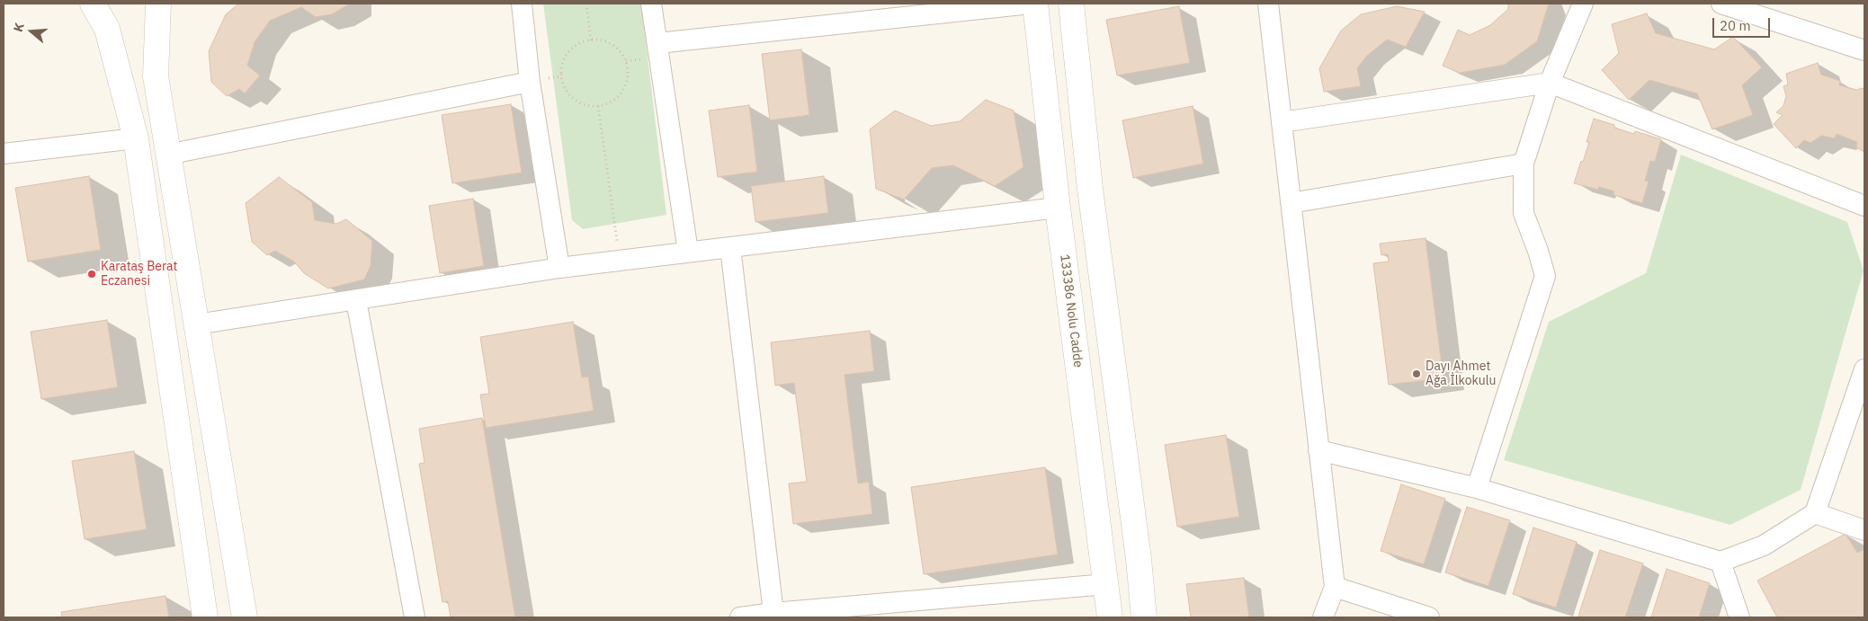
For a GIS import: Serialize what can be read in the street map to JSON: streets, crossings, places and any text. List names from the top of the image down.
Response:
{
  "streets": {
    "street": ["133386 Nolu Cadde"]
  },
  "places": ["Karataş Berat Eczanesi", "Dayı Ahmet Ağa İlkokulu"],
  "scale_bar": "20 m",
  "north": "left"
}
